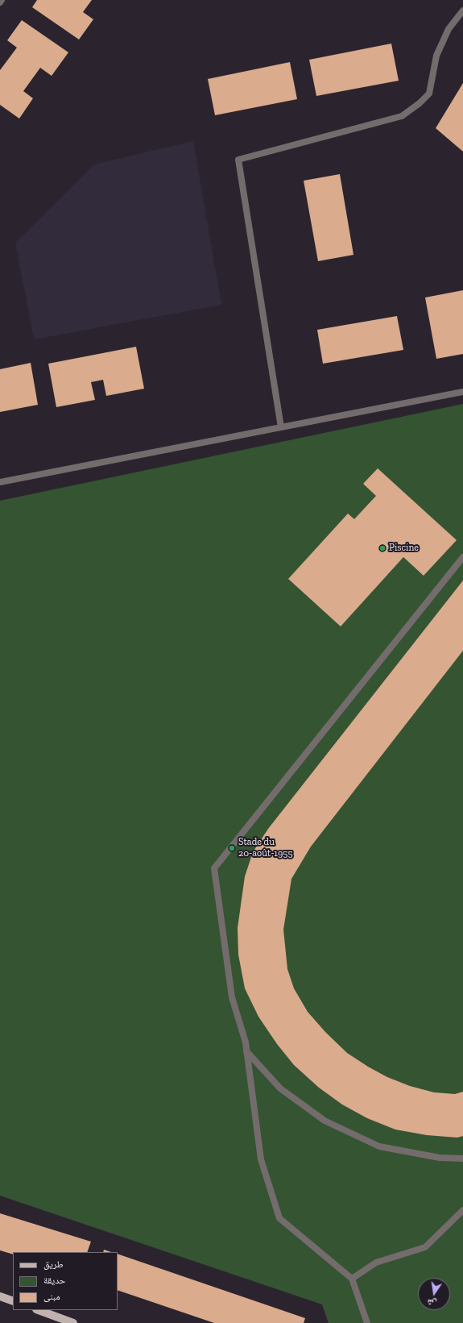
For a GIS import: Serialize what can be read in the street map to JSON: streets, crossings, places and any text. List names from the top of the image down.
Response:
{
  "places": ["Piscine", "Stade du 20-août-1955"],
  "legend": ["طريق", "حديقة", "مبنى"],
  "north": "bottom"
}
